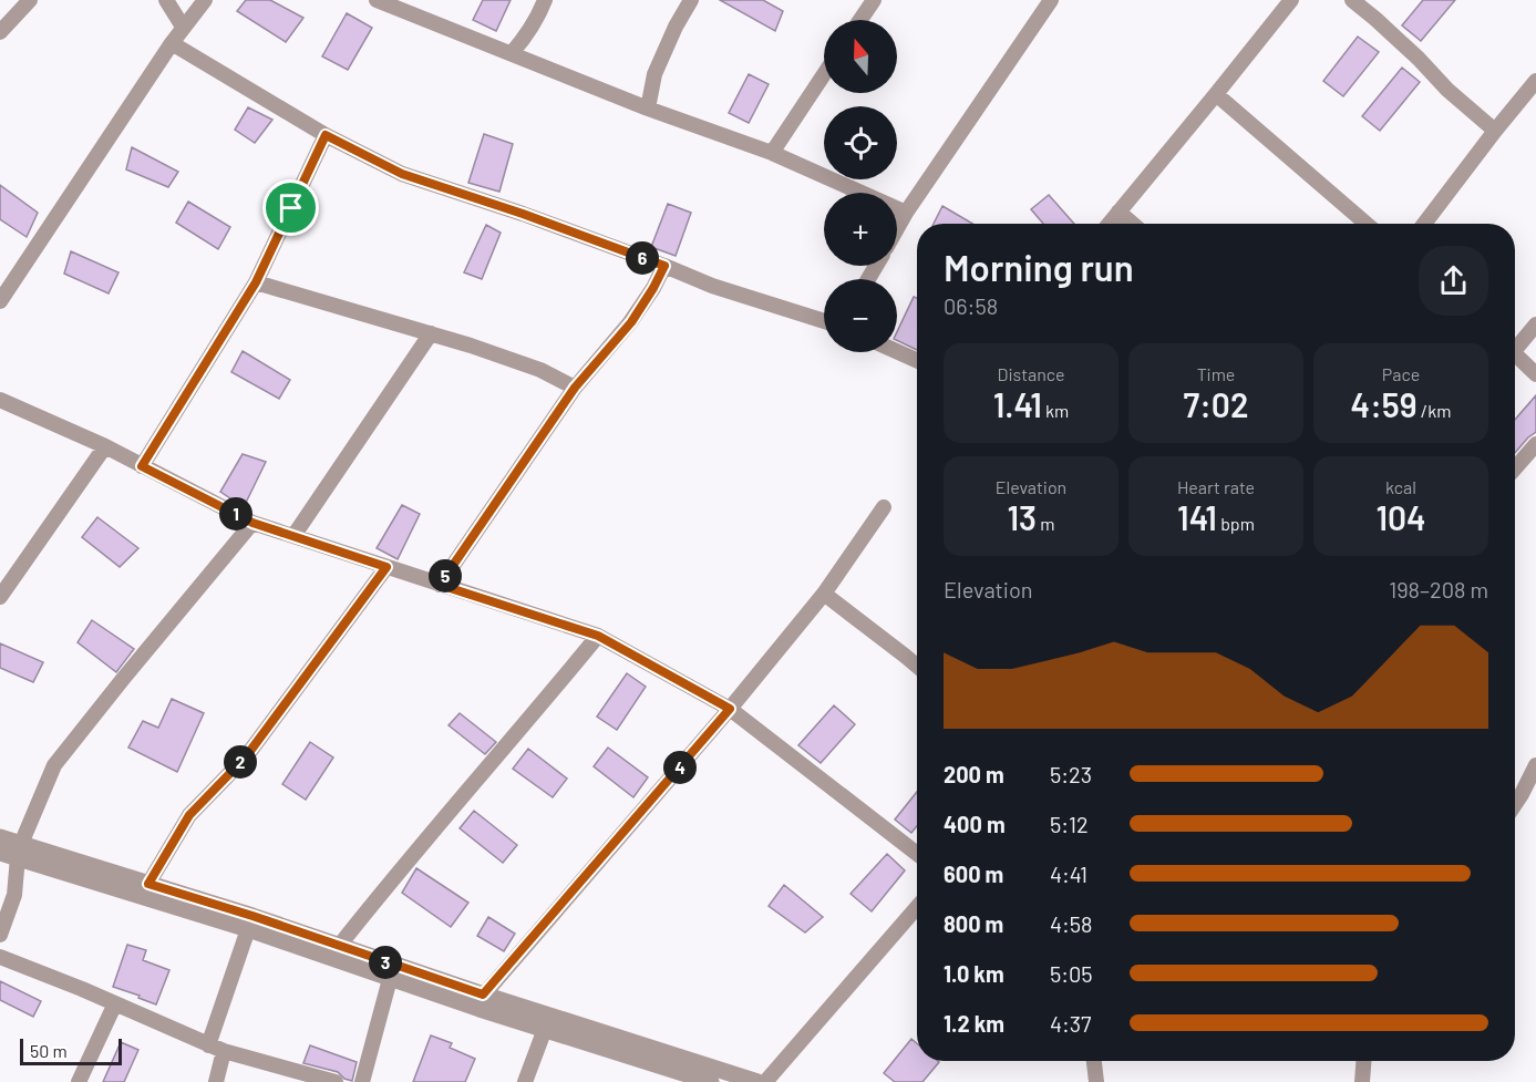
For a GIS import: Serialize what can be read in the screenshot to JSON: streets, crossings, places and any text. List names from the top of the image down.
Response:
{
  "scale_bar": "50 m",
  "north": "top",
  "page": {
    "map_buttons": ["+", "−"],
    "heading": ["Morning run", "06:58"],
    "pins": [
      "6",
      "1",
      "5",
      "2",
      "4",
      "3"
    ],
    "stats": [
      ["Distance", "1.41 km"],
      ["Time", "7:02"],
      ["Pace", "4:59 /km"],
      ["Elevation", "13 m"],
      ["Heart rate", "141 bpm"],
      ["kcal", "104"]
    ],
    "chart": ["Elevation", "198–208 m"],
    "list": [
      {
        "name": "200 m",
        "note": "5:23"
      },
      {
        "name": "400 m",
        "note": "5:12"
      },
      {
        "name": "600 m",
        "note": "4:41"
      },
      {
        "name": "800 m",
        "note": "4:58"
      },
      {
        "name": "1.0 km",
        "note": "5:05"
      },
      {
        "name": "1.2 km",
        "note": "4:37"
      }
    ],
    "scale": "50 m"
  }
}
